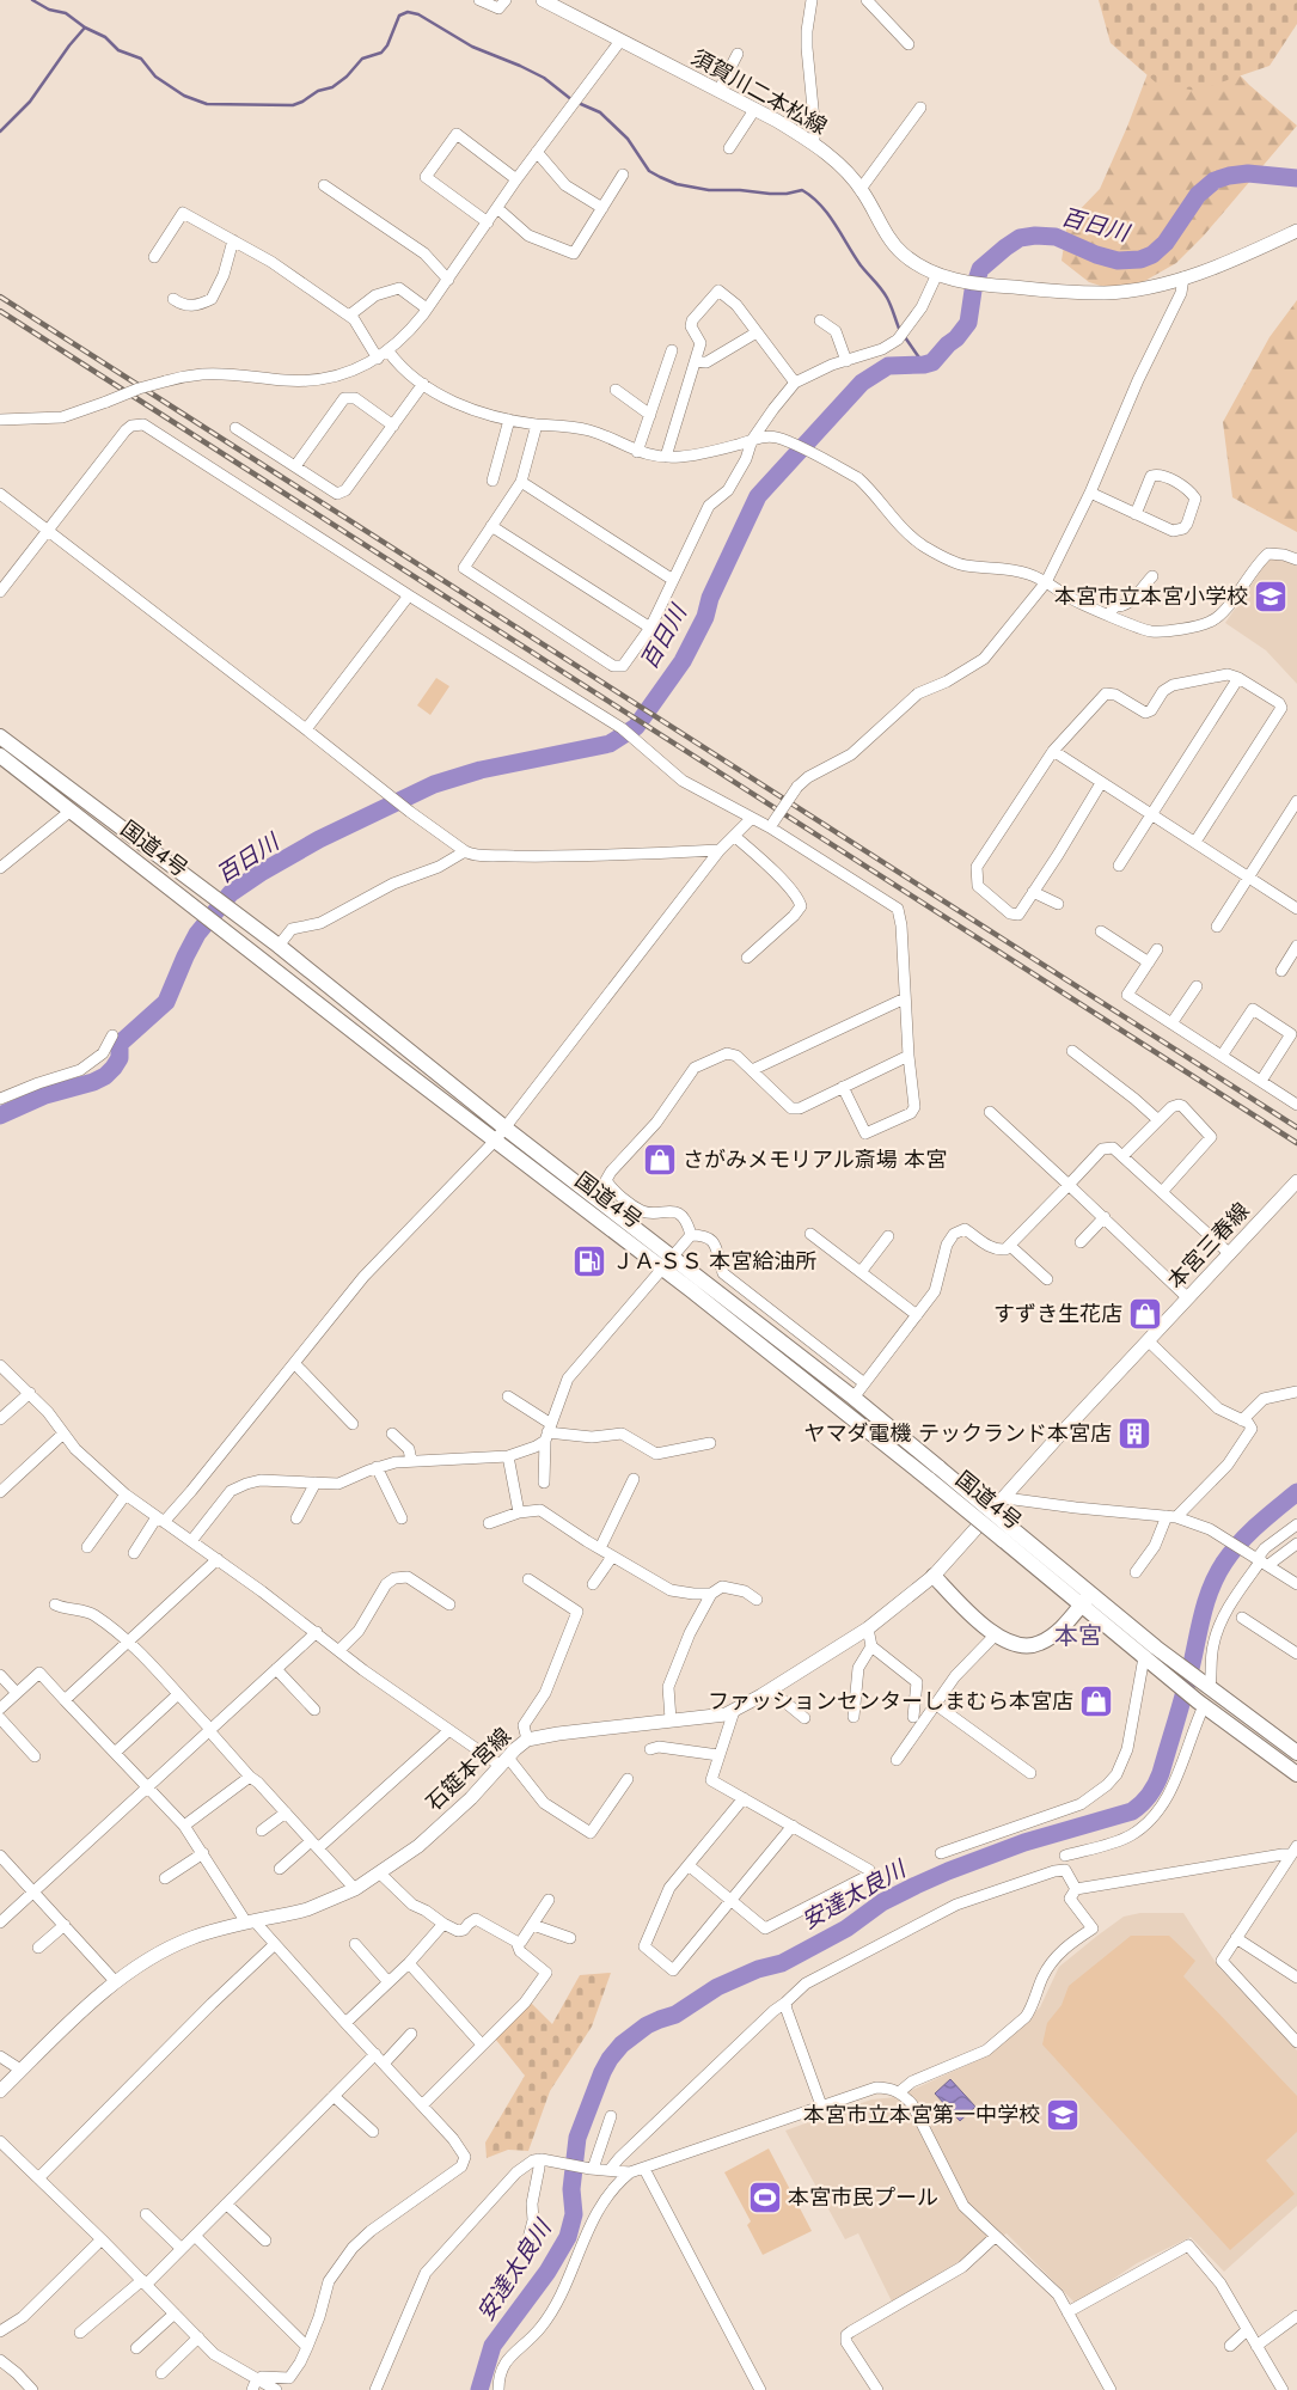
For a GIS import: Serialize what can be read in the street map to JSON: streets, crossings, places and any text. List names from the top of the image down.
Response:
{
  "streets": {
    "highway": ["国道4号"],
    "main road": ["須賀川二本松線", "本宮三春線", "石筵本宮線"]
  },
  "crossings": [
    ["本宮三春線", "石筵本宮線"]
  ],
  "districts": ["本宮"],
  "water": ["百日川", "安達太良川"],
  "places": {
    "school or university": ["本宮市立本宮小学校", "本宮市立本宮第一中学校"],
    "shop": ["さがみメモリアル斎場 本宮", "すずき生花店", "ファッションセンターしまむら本宮店"],
    "fuel station": ["ＪＡ-ＳＳ 本宮給油所"],
    "building": ["ヤマダ電機 テックランド本宮店"],
    "sports": ["本宮市民プール"]
  }
}
